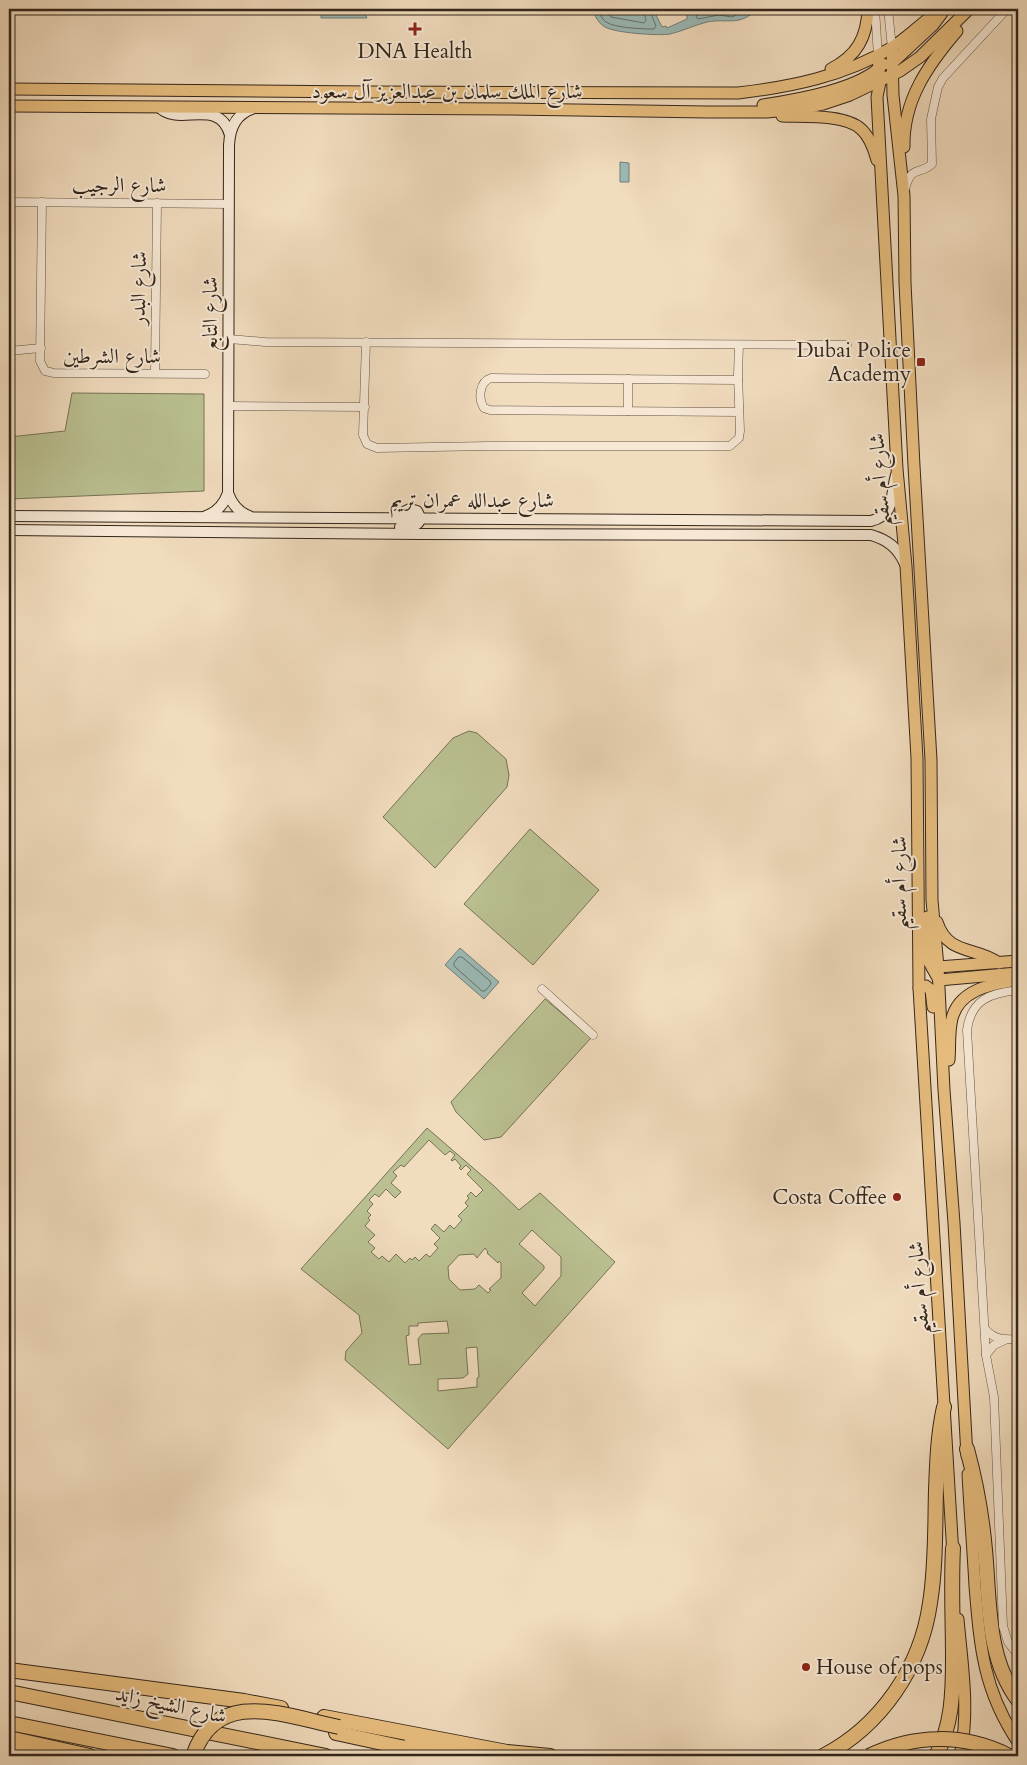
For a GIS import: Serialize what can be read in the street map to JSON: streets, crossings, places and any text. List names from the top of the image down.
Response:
{
  "streets": {
    "highway": ["شارع الشيخ زايد"],
    "main road": ["شارع الملك سلمان بن عبدالعزيز آل سعود", "شارع أم سقيم"],
    "street": [
      "شارع الرجيب",
      "شارع البدر",
      "شارع التابع",
      "شارع الشرطين",
      "شارع عبدالله عمران تريم"
    ]
  },
  "crossings": [
    ["شارع الملك سلمان بن عبدالعزيز آل سعود", "شارع أم سقيم"],
    ["شارع الرجيب", "شارع البدر"],
    ["شارع الرجيب", "شارع التابع"],
    ["شارع البدر", "شارع الشرطين"],
    ["شارع أم سقيم", "شارع عبدالله عمران تريم"]
  ],
  "places": {
    "health": ["DNA Health"],
    "transit": ["Dubai Police Academy"],
    "other": ["Costa Coffee", "House of pops"]
  }
}
